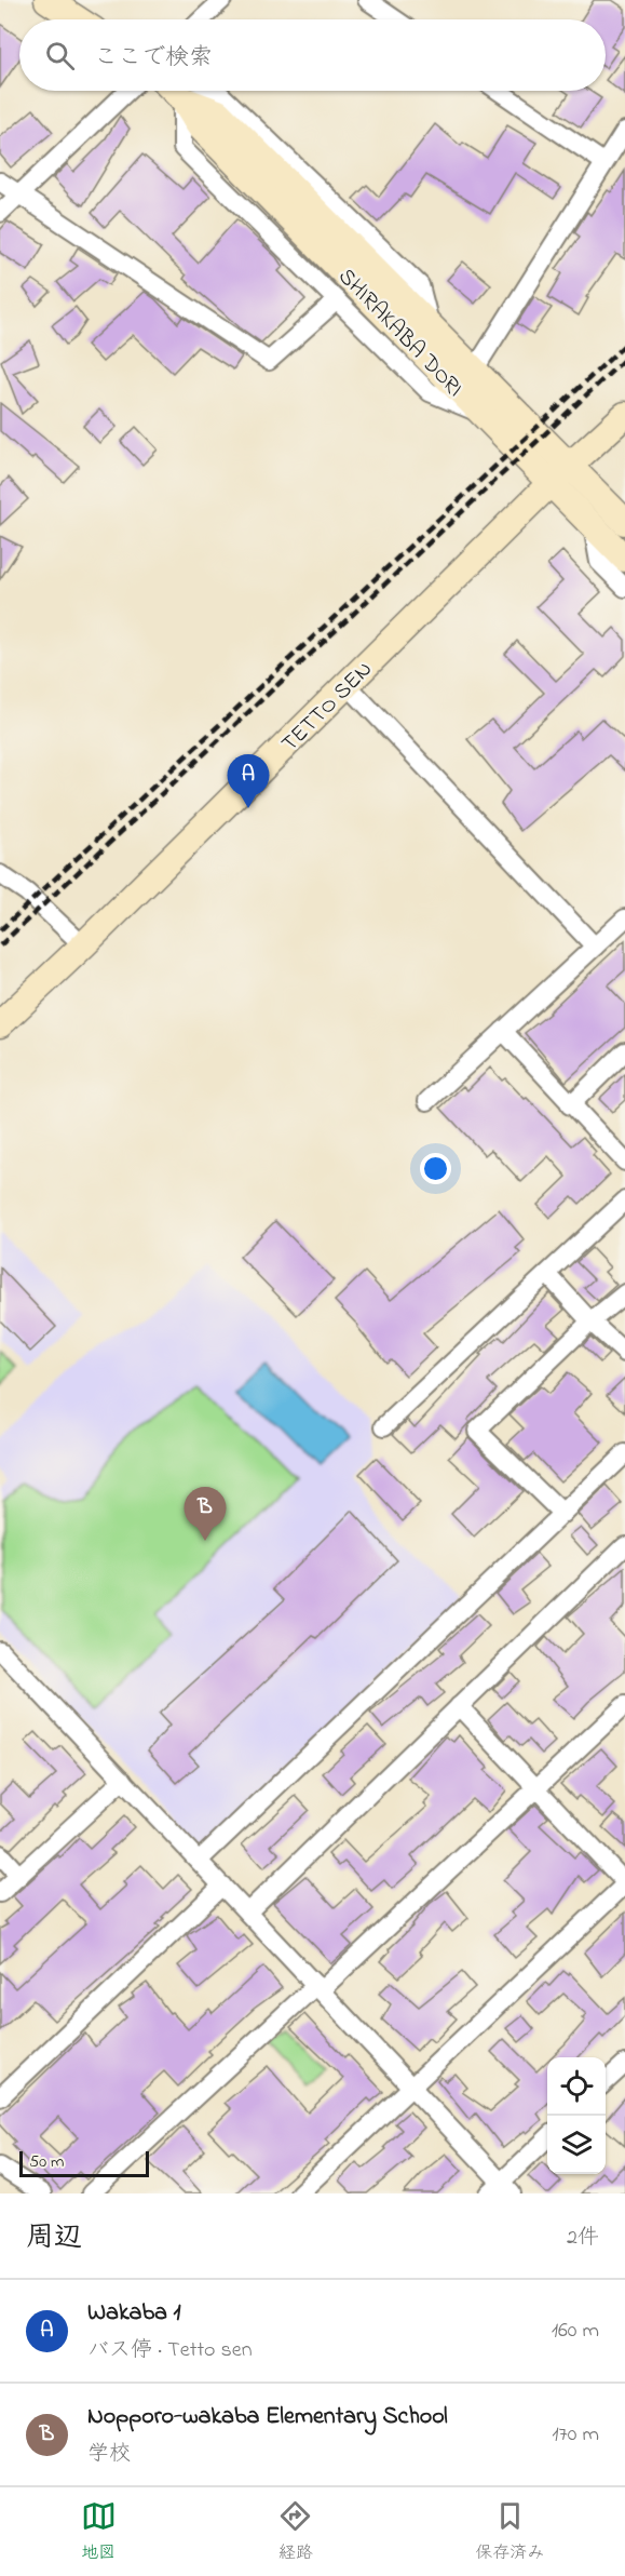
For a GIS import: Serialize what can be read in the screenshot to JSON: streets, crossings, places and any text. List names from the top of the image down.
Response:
{
  "streets": {
    "main road": ["SHIRAKABA DORI", "TETTO SEN"]
  },
  "crossings": [
    ["SHIRAKABA DORI", "TETTO SEN"]
  ],
  "scale_bar": "50 m",
  "page": {
    "search": "ここで検索",
    "pins": ["A", "B"],
    "scale": "50 m",
    "heading": ["周辺", "2件"],
    "list": [
      {
        "mark": "A",
        "name": "Wakaba 1",
        "note": "バス停 · Tetto sen",
        "value": "160 m"
      },
      {
        "mark": "B",
        "name": "Nopporo-wakaba Elementary School",
        "note": "学校",
        "value": "170 m"
      }
    ],
    "nav": ["地図", "経路", "保存済み"]
  }
}
